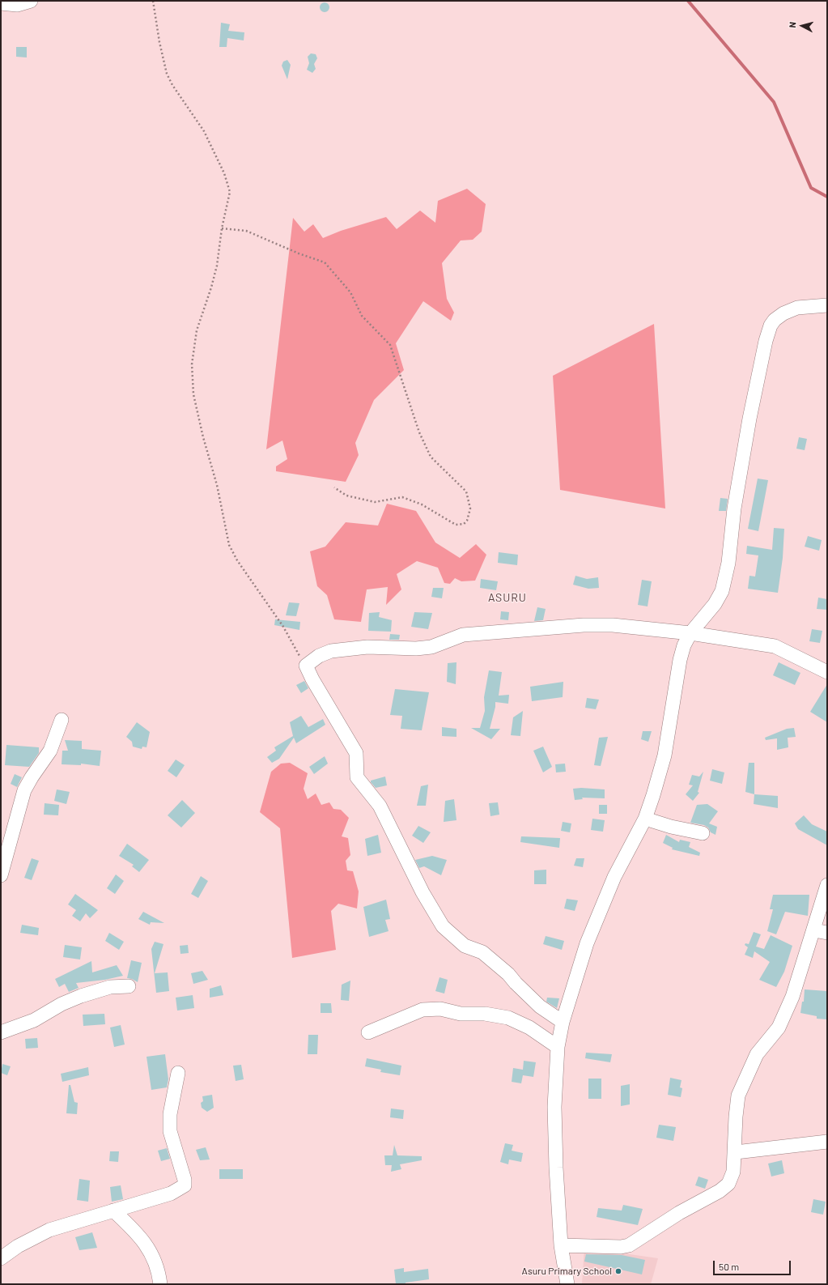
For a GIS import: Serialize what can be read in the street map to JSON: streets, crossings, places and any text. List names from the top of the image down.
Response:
{
  "districts": ["ASURU"],
  "places": ["Asuru Primary School"],
  "scale_bar": "50 m",
  "north": "left"
}
